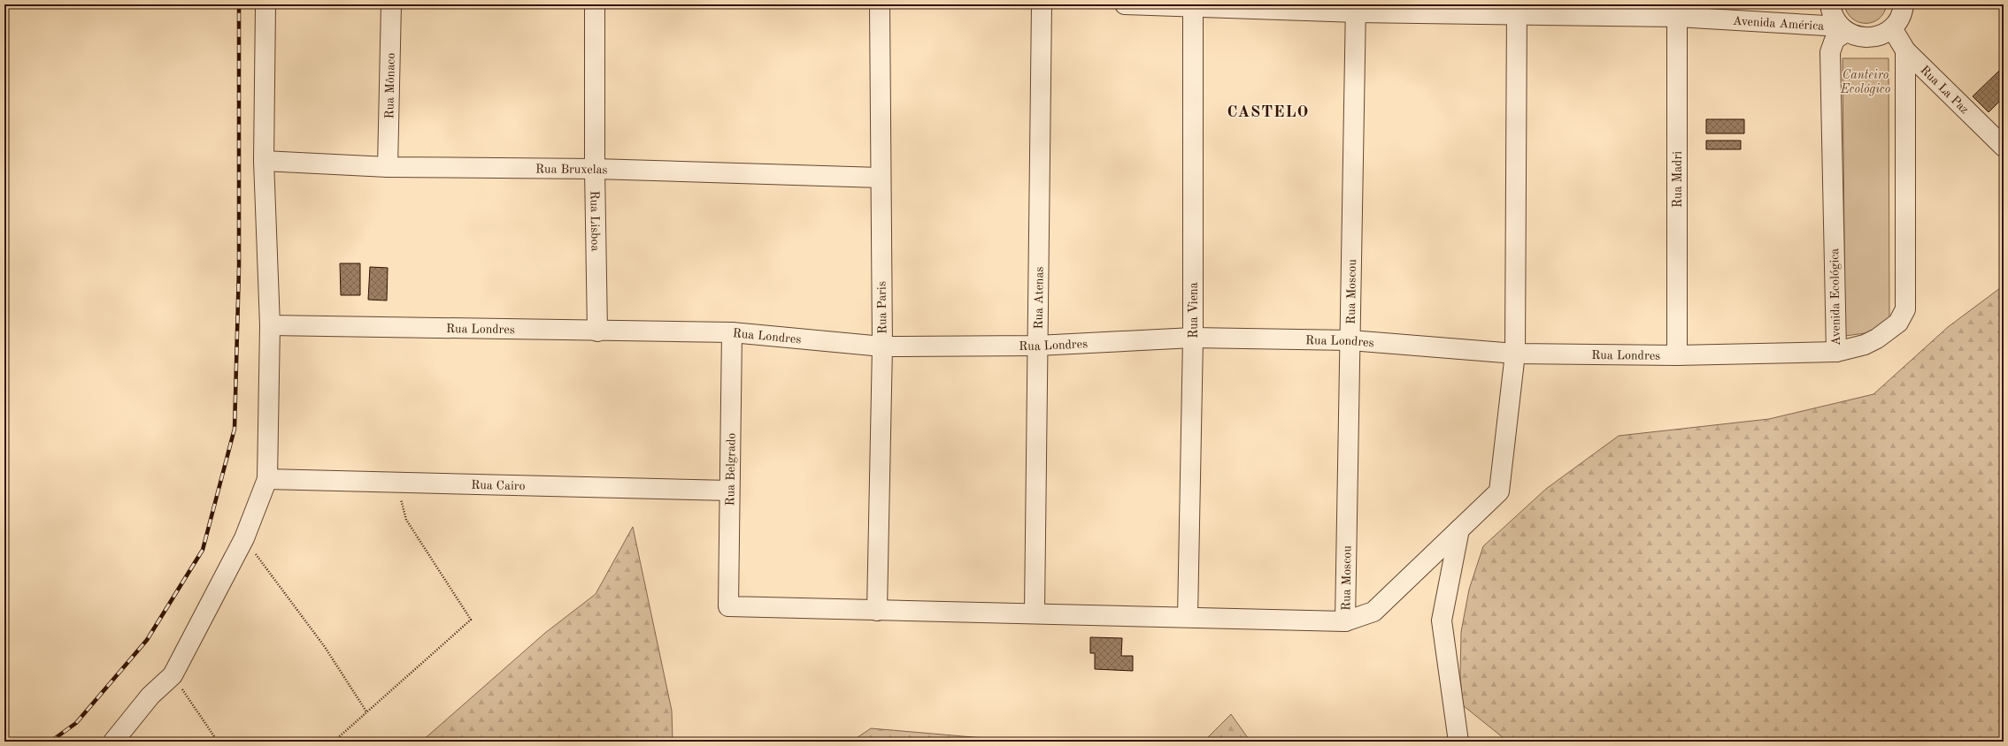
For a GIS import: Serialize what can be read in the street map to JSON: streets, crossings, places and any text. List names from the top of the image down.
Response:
{
  "streets": {
    "street": [
      "Avenida América",
      "Rua Mônaco",
      "Rua La Paz",
      "Rua Bruxelas",
      "Rua Madri",
      "Rua Lisboa",
      "Rua Moscou",
      "Avenida Ecológica",
      "Rua Atenas",
      "Rua Paris",
      "Rua Viena",
      "Rua Londres",
      "Rua Belgrado",
      "Rua Cairo"
    ]
  },
  "crossings": [
    ["Avenida América", "Rua Madri"],
    ["Avenida América", "Rua Moscou"],
    ["Avenida América", "Avenida Ecológica"],
    ["Avenida América", "Rua Viena"],
    ["Rua Mônaco", "Rua Bruxelas"],
    ["Rua La Paz", "Avenida Ecológica"],
    ["Rua Bruxelas", "Rua Lisboa"],
    ["Rua Bruxelas", "Rua Paris"],
    ["Rua Madri", "Rua Londres"],
    ["Rua Lisboa", "Rua Londres"],
    ["Rua Moscou", "Rua Londres"],
    ["Avenida Ecológica", "Rua Londres"],
    ["Rua Atenas", "Rua Londres"],
    ["Rua Paris", "Rua Londres"],
    ["Rua Paris", "Rua Belgrado"],
    ["Rua Viena", "Rua Londres"],
    ["Rua Londres", "Rua Belgrado"],
    ["Rua Belgrado", "Rua Cairo"]
  ],
  "districts": ["CASTELO"],
  "parks": ["Canteiro Ecológico"]
}
